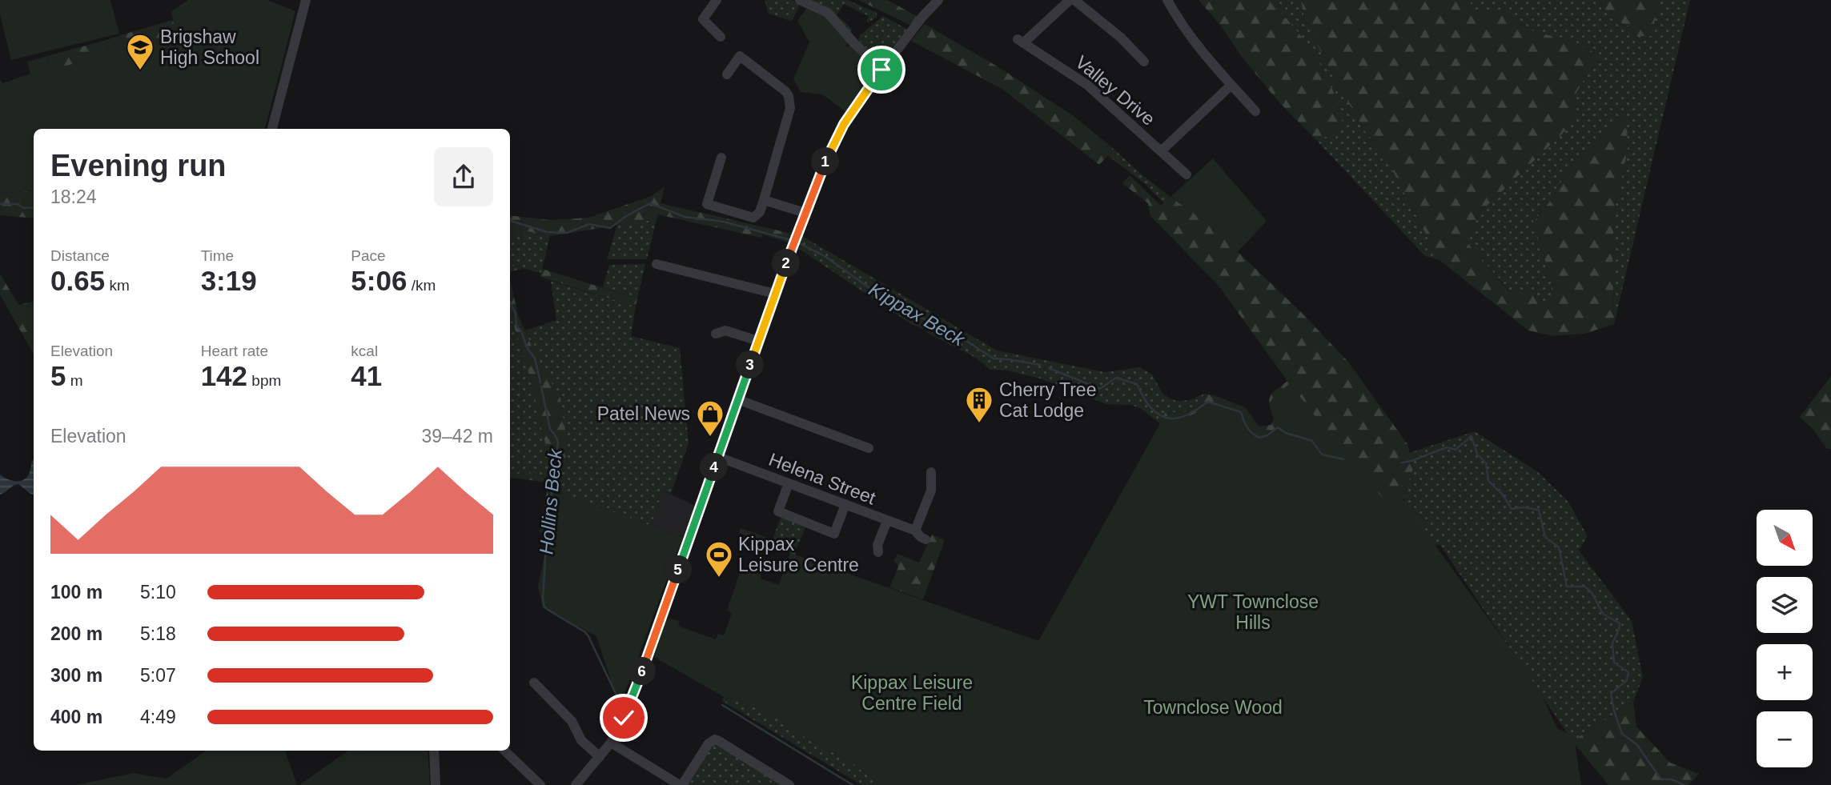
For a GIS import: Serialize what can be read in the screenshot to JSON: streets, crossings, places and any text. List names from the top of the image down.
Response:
{
  "streets": {
    "street": ["Valley Drive", "Helena Street"]
  },
  "water": ["Kippax Beck", "Hollins Beck"],
  "parks": ["YWT Townclose Hills", "Kippax Leisure Centre Field", "Townclose Wood"],
  "places": {
    "school or university": ["Brigshaw High School"],
    "building": ["Cherry Tree Cat Lodge"],
    "shop": ["Patel News"],
    "sports": ["Kippax Leisure Centre"]
  },
  "north": "bottom right",
  "page": {
    "heading": ["Evening run", "18:24"],
    "pins": [
      "1",
      "2",
      "3",
      "4",
      "5",
      "6"
    ],
    "stats": [
      ["Distance", "0.65 km"],
      ["Time", "3:19"],
      ["Pace", "5:06 /km"],
      ["Elevation", "5 m"],
      ["Heart rate", "142 bpm"],
      ["kcal", "41"]
    ],
    "chart": ["Elevation", "39–42 m"],
    "map_buttons": ["+", "−"],
    "list": [
      {
        "name": "100 m",
        "note": "5:10"
      },
      {
        "name": "200 m",
        "note": "5:18"
      },
      {
        "name": "300 m",
        "note": "5:07"
      },
      {
        "name": "400 m",
        "note": "4:49"
      }
    ]
  }
}
